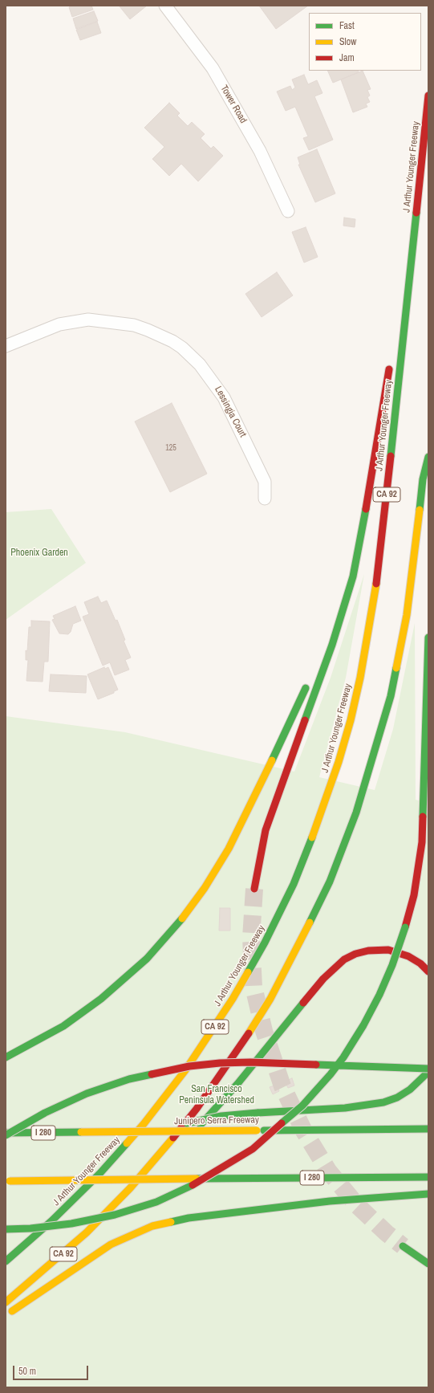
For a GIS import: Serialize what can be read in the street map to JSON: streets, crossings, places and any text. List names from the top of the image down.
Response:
{
  "streets": {
    "highway": [
      "J Arthur Younger Freeway",
      "CA 92",
      "Junipero Serra Freeway",
      "I 280"
    ],
    "street": ["Tower Road", "Lessingia Court"]
  },
  "parks": ["Phoenix Garden", "San Francisco Peninsula Watershed"],
  "house_numbers": ["125"],
  "legend": ["Fast", "Slow", "Jam"],
  "scale_bar": "50 m"
}
